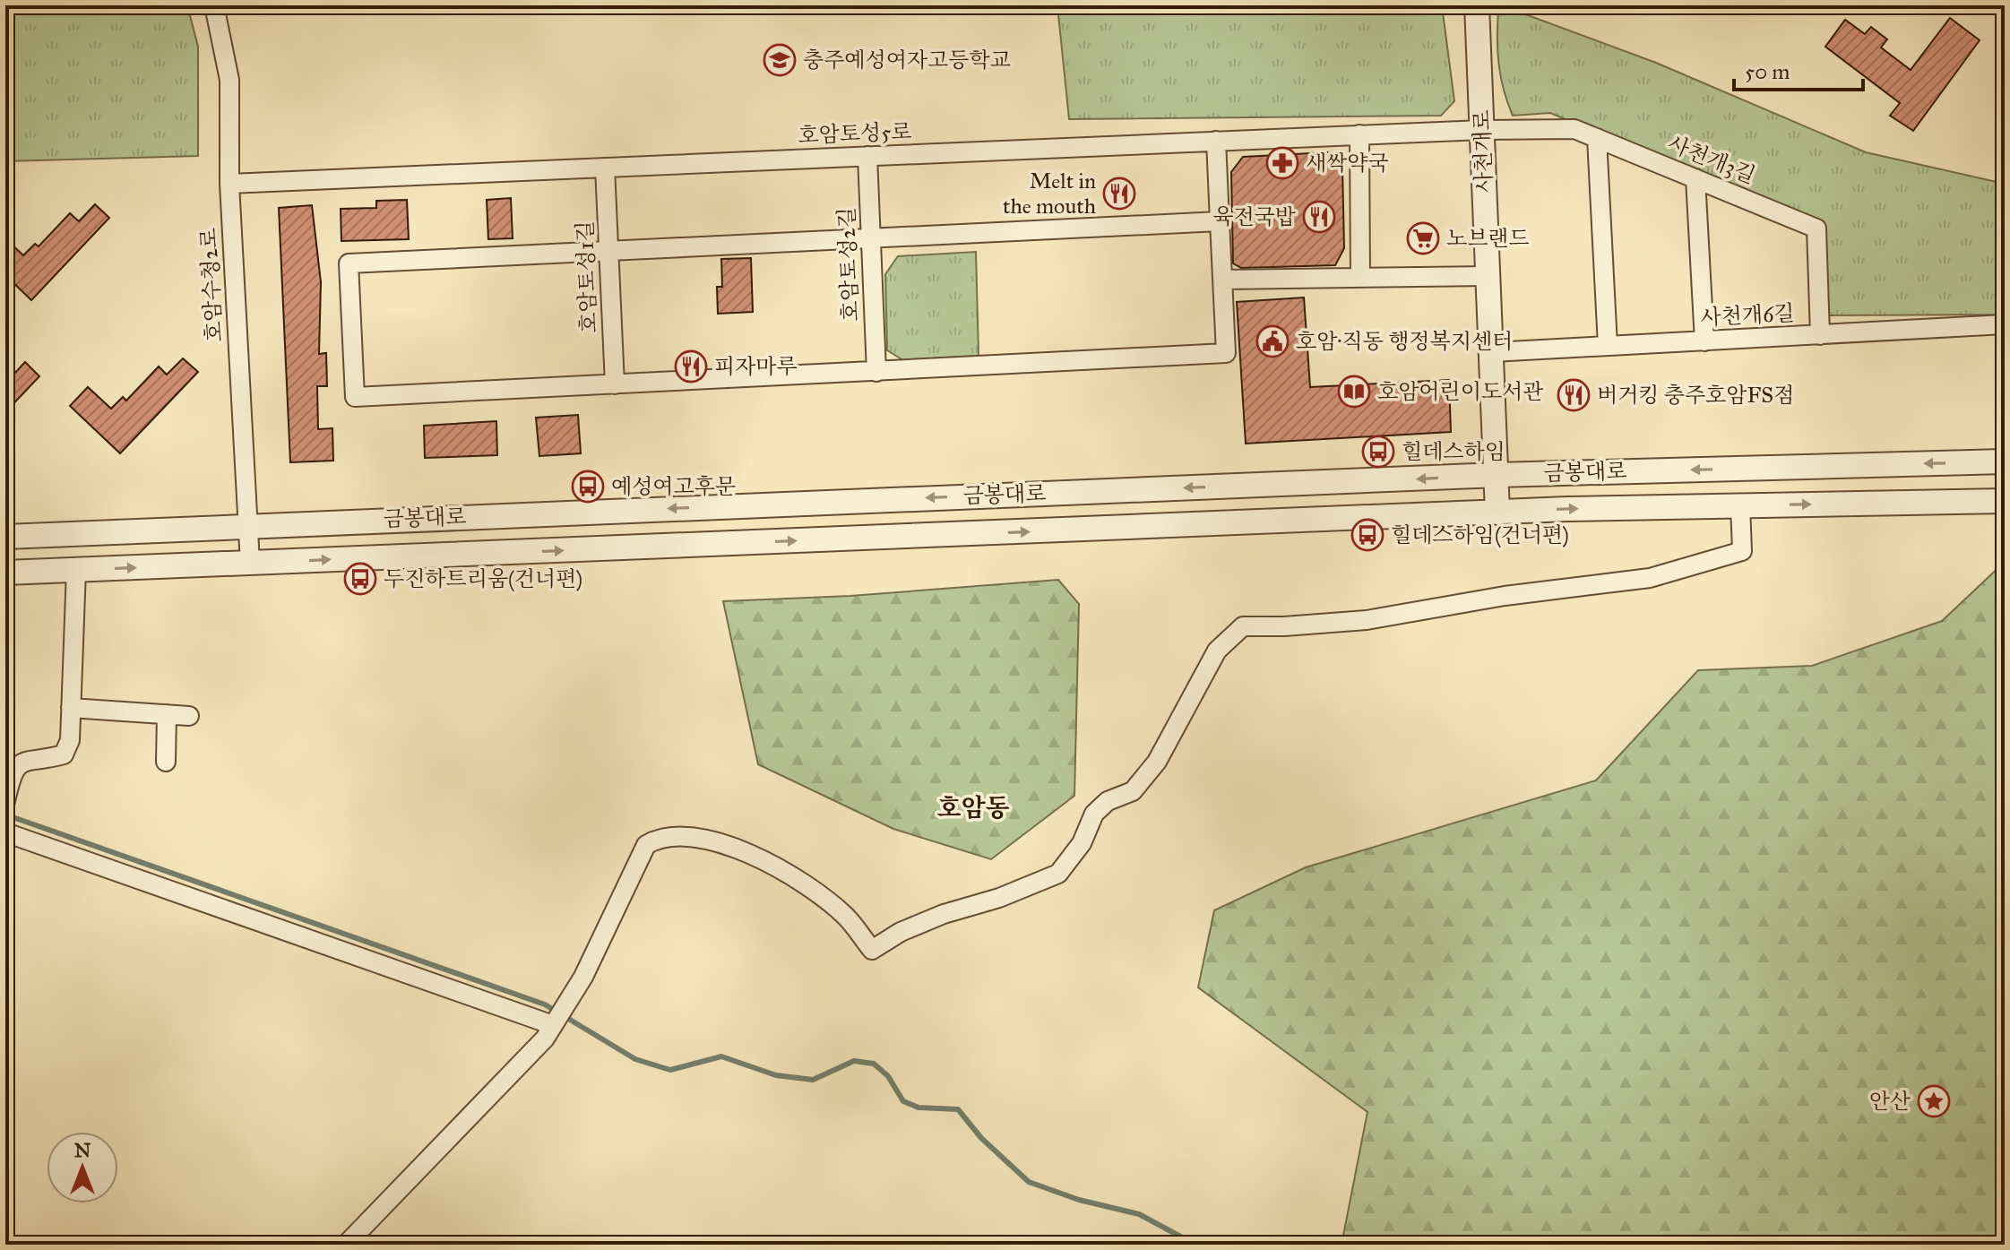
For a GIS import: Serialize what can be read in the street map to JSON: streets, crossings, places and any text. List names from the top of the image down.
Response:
{
  "streets": {
    "street": [
      "호암토성5로",
      "사천개로",
      "사천개3길",
      "호암토성2길",
      "호암토성1길",
      "호암수청2로",
      "사천개6길",
      "금봉대로"
    ]
  },
  "crossings": [
    ["호암토성5로", "사천개로"],
    ["호암토성5로", "사천개3길"],
    ["호암토성5로", "호암토성2길"],
    ["호암토성5로", "호암토성1길"],
    ["호암토성5로", "호암수청2로"],
    ["사천개로", "사천개3길"],
    ["사천개로", "사천개6길"],
    ["사천개로", "금봉대로"],
    ["사천개3길", "사천개6길"],
    ["호암수청2로", "금봉대로"]
  ],
  "districts": ["호암동"],
  "places": {
    "school or university": ["충주예성여자고등학교"],
    "pharmacy": ["새싹약국"],
    "restaurant": [
      "Melt in the mouth",
      "육전국밥",
      "피자마루",
      "버거킹 충주호암FS점"
    ],
    "supermarket": ["노브랜드"],
    "public building": ["호암·직동 행정복지센터"],
    "library": ["호암어린이도서관"],
    "bus stop": [
      "힐데스하임",
      "예성여고후문",
      "힐데스하임(건너편)",
      "두진하트리움(건너편)"
    ],
    "place": ["안산"]
  },
  "scale_bar": "50 m",
  "north": "top"
}
